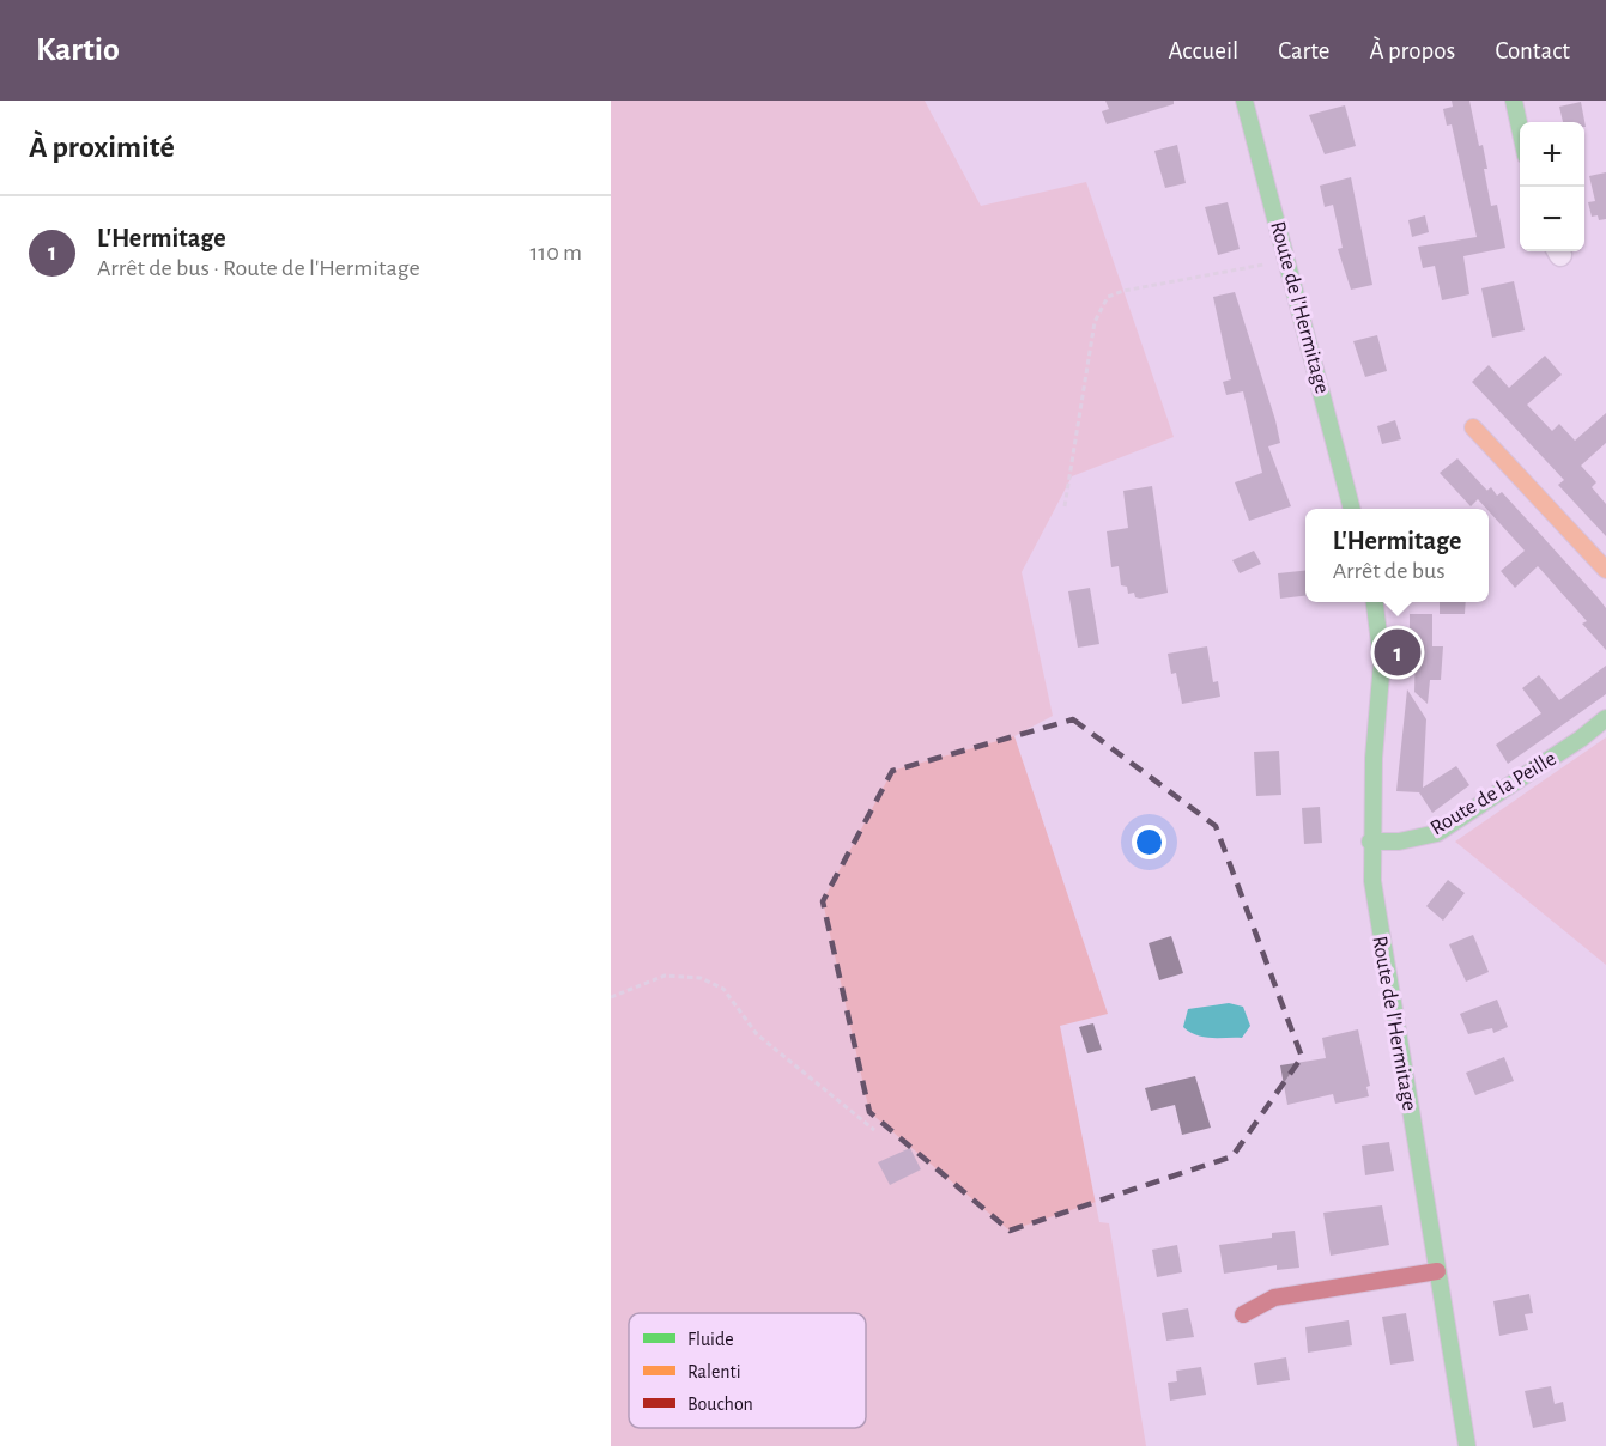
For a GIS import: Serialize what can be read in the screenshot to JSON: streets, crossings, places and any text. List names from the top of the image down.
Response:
{
  "streets": {
    "street": ["Route de l'Hermitage", "Route de la Peille"]
  },
  "crossings": [
    ["Route de l'Hermitage", "Route de la Peille"]
  ],
  "legend": ["Fluide", "Ralenti", "Bouchon"],
  "page": {
    "header": "Kartio",
    "nav": [
      "Accueil",
      "Carte",
      "À propos",
      "Contact"
    ],
    "heading": "À proximité",
    "map_buttons": ["+", "−"],
    "list": [
      {
        "mark": "1",
        "name": "L'Hermitage",
        "note": "Arrêt de bus · Route de l'Hermitage",
        "value": "110 m"
      }
    ],
    "popup": ["L'Hermitage", "Arrêt de bus"],
    "pins": "1"
  }
}
